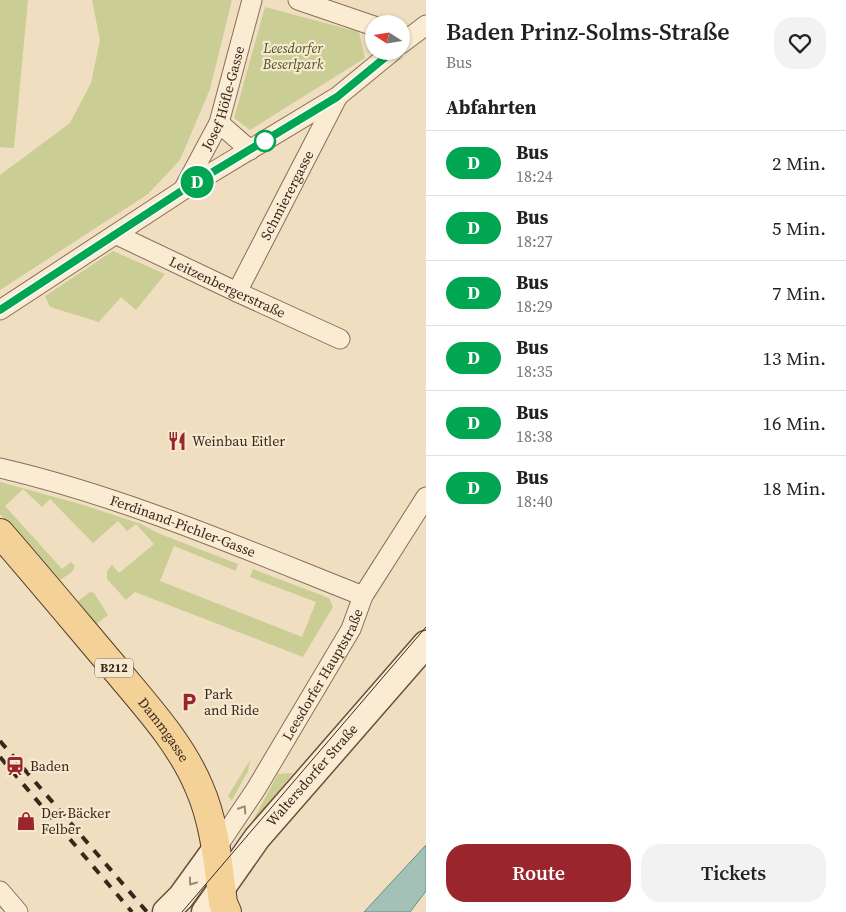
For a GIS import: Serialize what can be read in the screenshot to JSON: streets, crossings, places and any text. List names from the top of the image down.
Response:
{
  "streets": {
    "main road": ["B212", "Dammgasse"],
    "street": [
      "Josef Höfle-Gasse",
      "Schmierergasse",
      "Leitzenbergerstraße",
      "Ferdinand-Pichler-Gasse",
      "Leesdorfer Hauptstraße",
      "Waltersdorfer Straße"
    ]
  },
  "crossings": [
    ["Schmierergasse", "Leitzenbergerstraße"],
    ["Ferdinand-Pichler-Gasse", "Leesdorfer Hauptstraße"],
    ["Leesdorfer Hauptstraße", "Dammgasse"],
    ["Dammgasse", "Waltersdorfer Straße"]
  ],
  "one_way": ["Leesdorfer Hauptstraße"],
  "parks": ["Leesdorfer Beserlpark"],
  "places": {
    "restaurant": ["Weinbau Eitler"],
    "parking": ["Park and Ride"],
    "station": ["Baden"],
    "shop": ["Der Bäcker Felber"]
  },
  "lines": ["bus line D"],
  "north": "left",
  "page": {
    "on_map": "D",
    "heading": [
      ["Baden Prinz-Solms-Straße", "Bus"],
      "Abfahrten"
    ],
    "list": [
      {
        "mark": "D",
        "name": "Bus",
        "note": "18:24",
        "value": "2 Min."
      },
      {
        "mark": "D",
        "name": "Bus",
        "note": "18:27",
        "value": "5 Min."
      },
      {
        "mark": "D",
        "name": "Bus",
        "note": "18:29",
        "value": "7 Min."
      },
      {
        "mark": "D",
        "name": "Bus",
        "note": "18:35",
        "value": "13 Min."
      },
      {
        "mark": "D",
        "name": "Bus",
        "note": "18:38",
        "value": "16 Min."
      },
      {
        "mark": "D",
        "name": "Bus",
        "note": "18:40",
        "value": "18 Min."
      }
    ],
    "buttons": ["Route", "Tickets"]
  }
}
